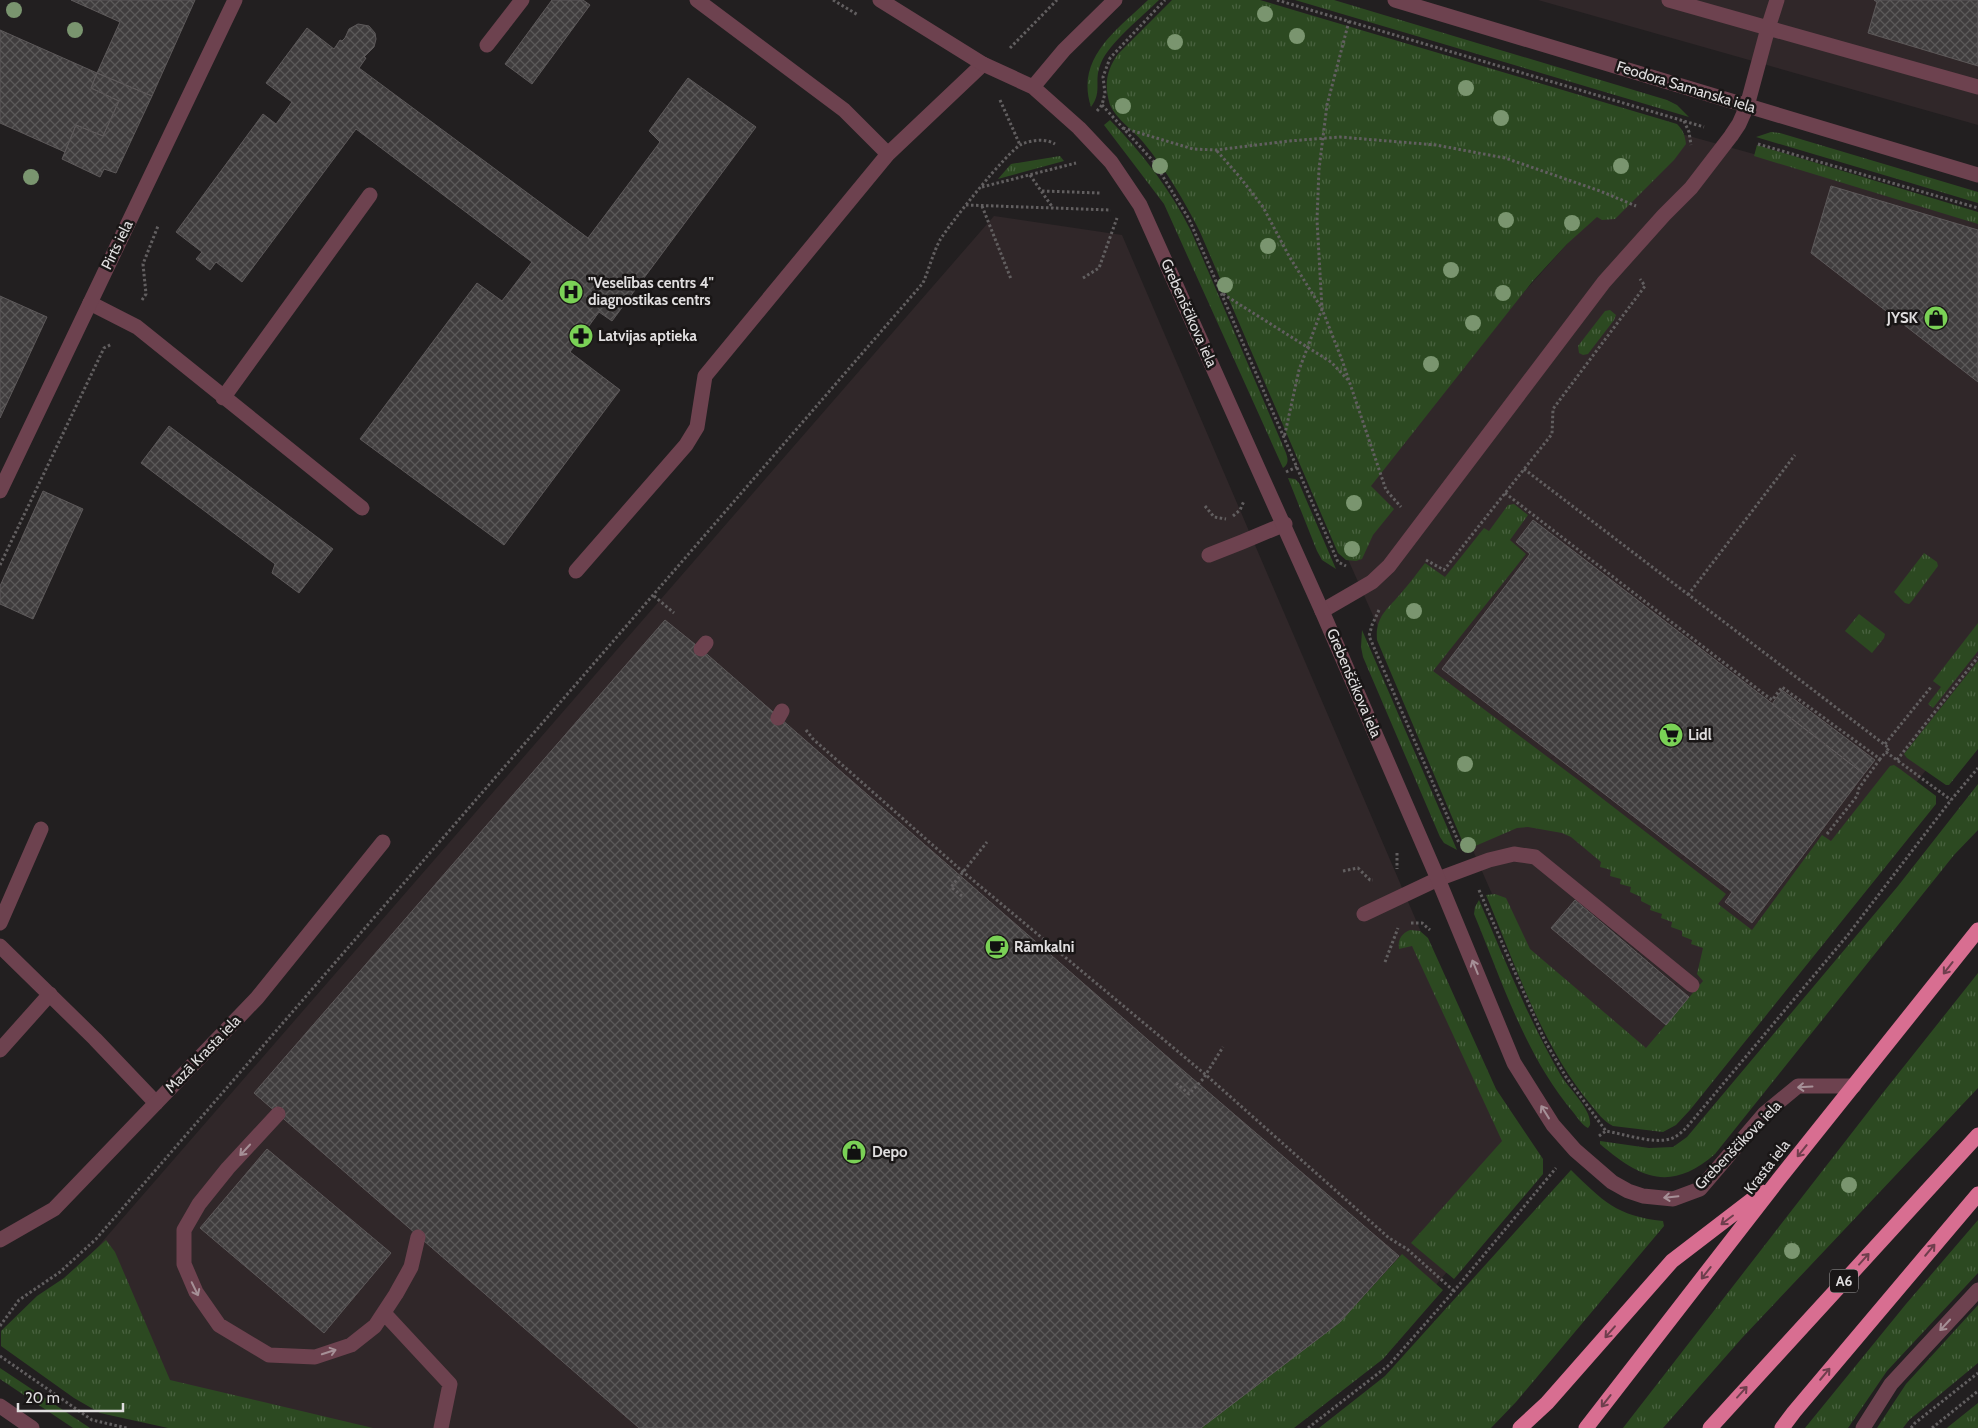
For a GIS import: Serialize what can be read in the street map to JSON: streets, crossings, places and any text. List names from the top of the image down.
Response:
{
  "streets": {
    "highway": ["Krasta iela", "A6"],
    "street": [
      "Feodora Samanska iela",
      "Pirts iela",
      "Grebenščikova iela",
      "Mazā Krasta iela"
    ]
  },
  "crossings": [
    ["Grebenščikova iela", "Krasta iela"]
  ],
  "places": {
    "hospital": ["\"Veselības centrs 4\" diagnostikas centrs"],
    "shop": ["JYSK", "Depo"],
    "pharmacy": ["Latvijas aptieka"],
    "supermarket": ["Lidl"],
    "cafe": ["Rāmkalni"]
  },
  "scale_bar": "20 m"
}
